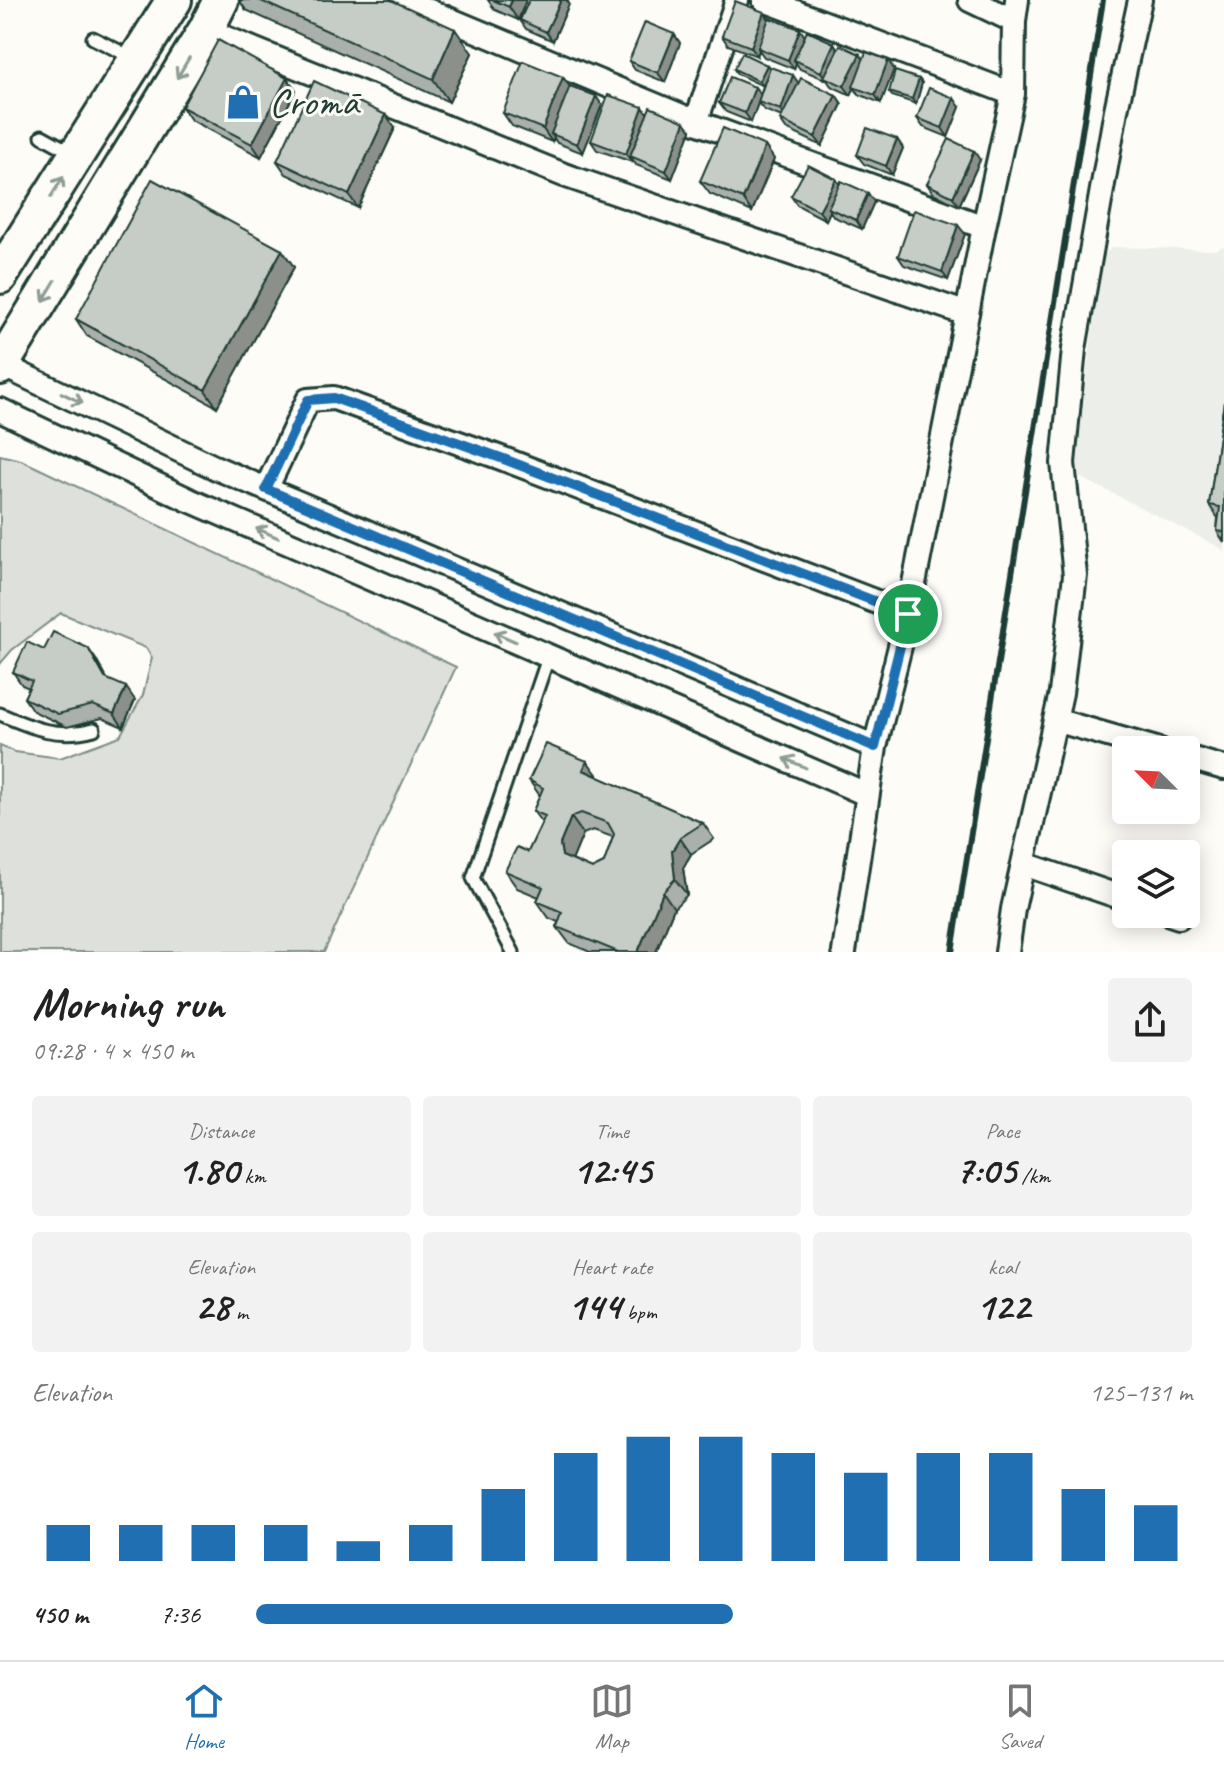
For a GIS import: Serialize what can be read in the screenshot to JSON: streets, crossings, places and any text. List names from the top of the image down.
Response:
{
  "places": {
    "shop": ["Cromā"]
  },
  "north": "top left",
  "page": {
    "heading": ["Morning run", "09:28 · 4 × 450 m"],
    "stats": [
      ["Distance", "1.80 km"],
      ["Time", "12:45"],
      ["Pace", "7:05 /km"],
      ["Elevation", "28 m"],
      ["Heart rate", "144 bpm"],
      ["kcal", "122"]
    ],
    "chart": ["Elevation", "125–131 m"],
    "list": [
      {
        "name": "450 m",
        "note": "7:36"
      }
    ],
    "tabs": ["Home", "Map", "Saved"]
  }
}
